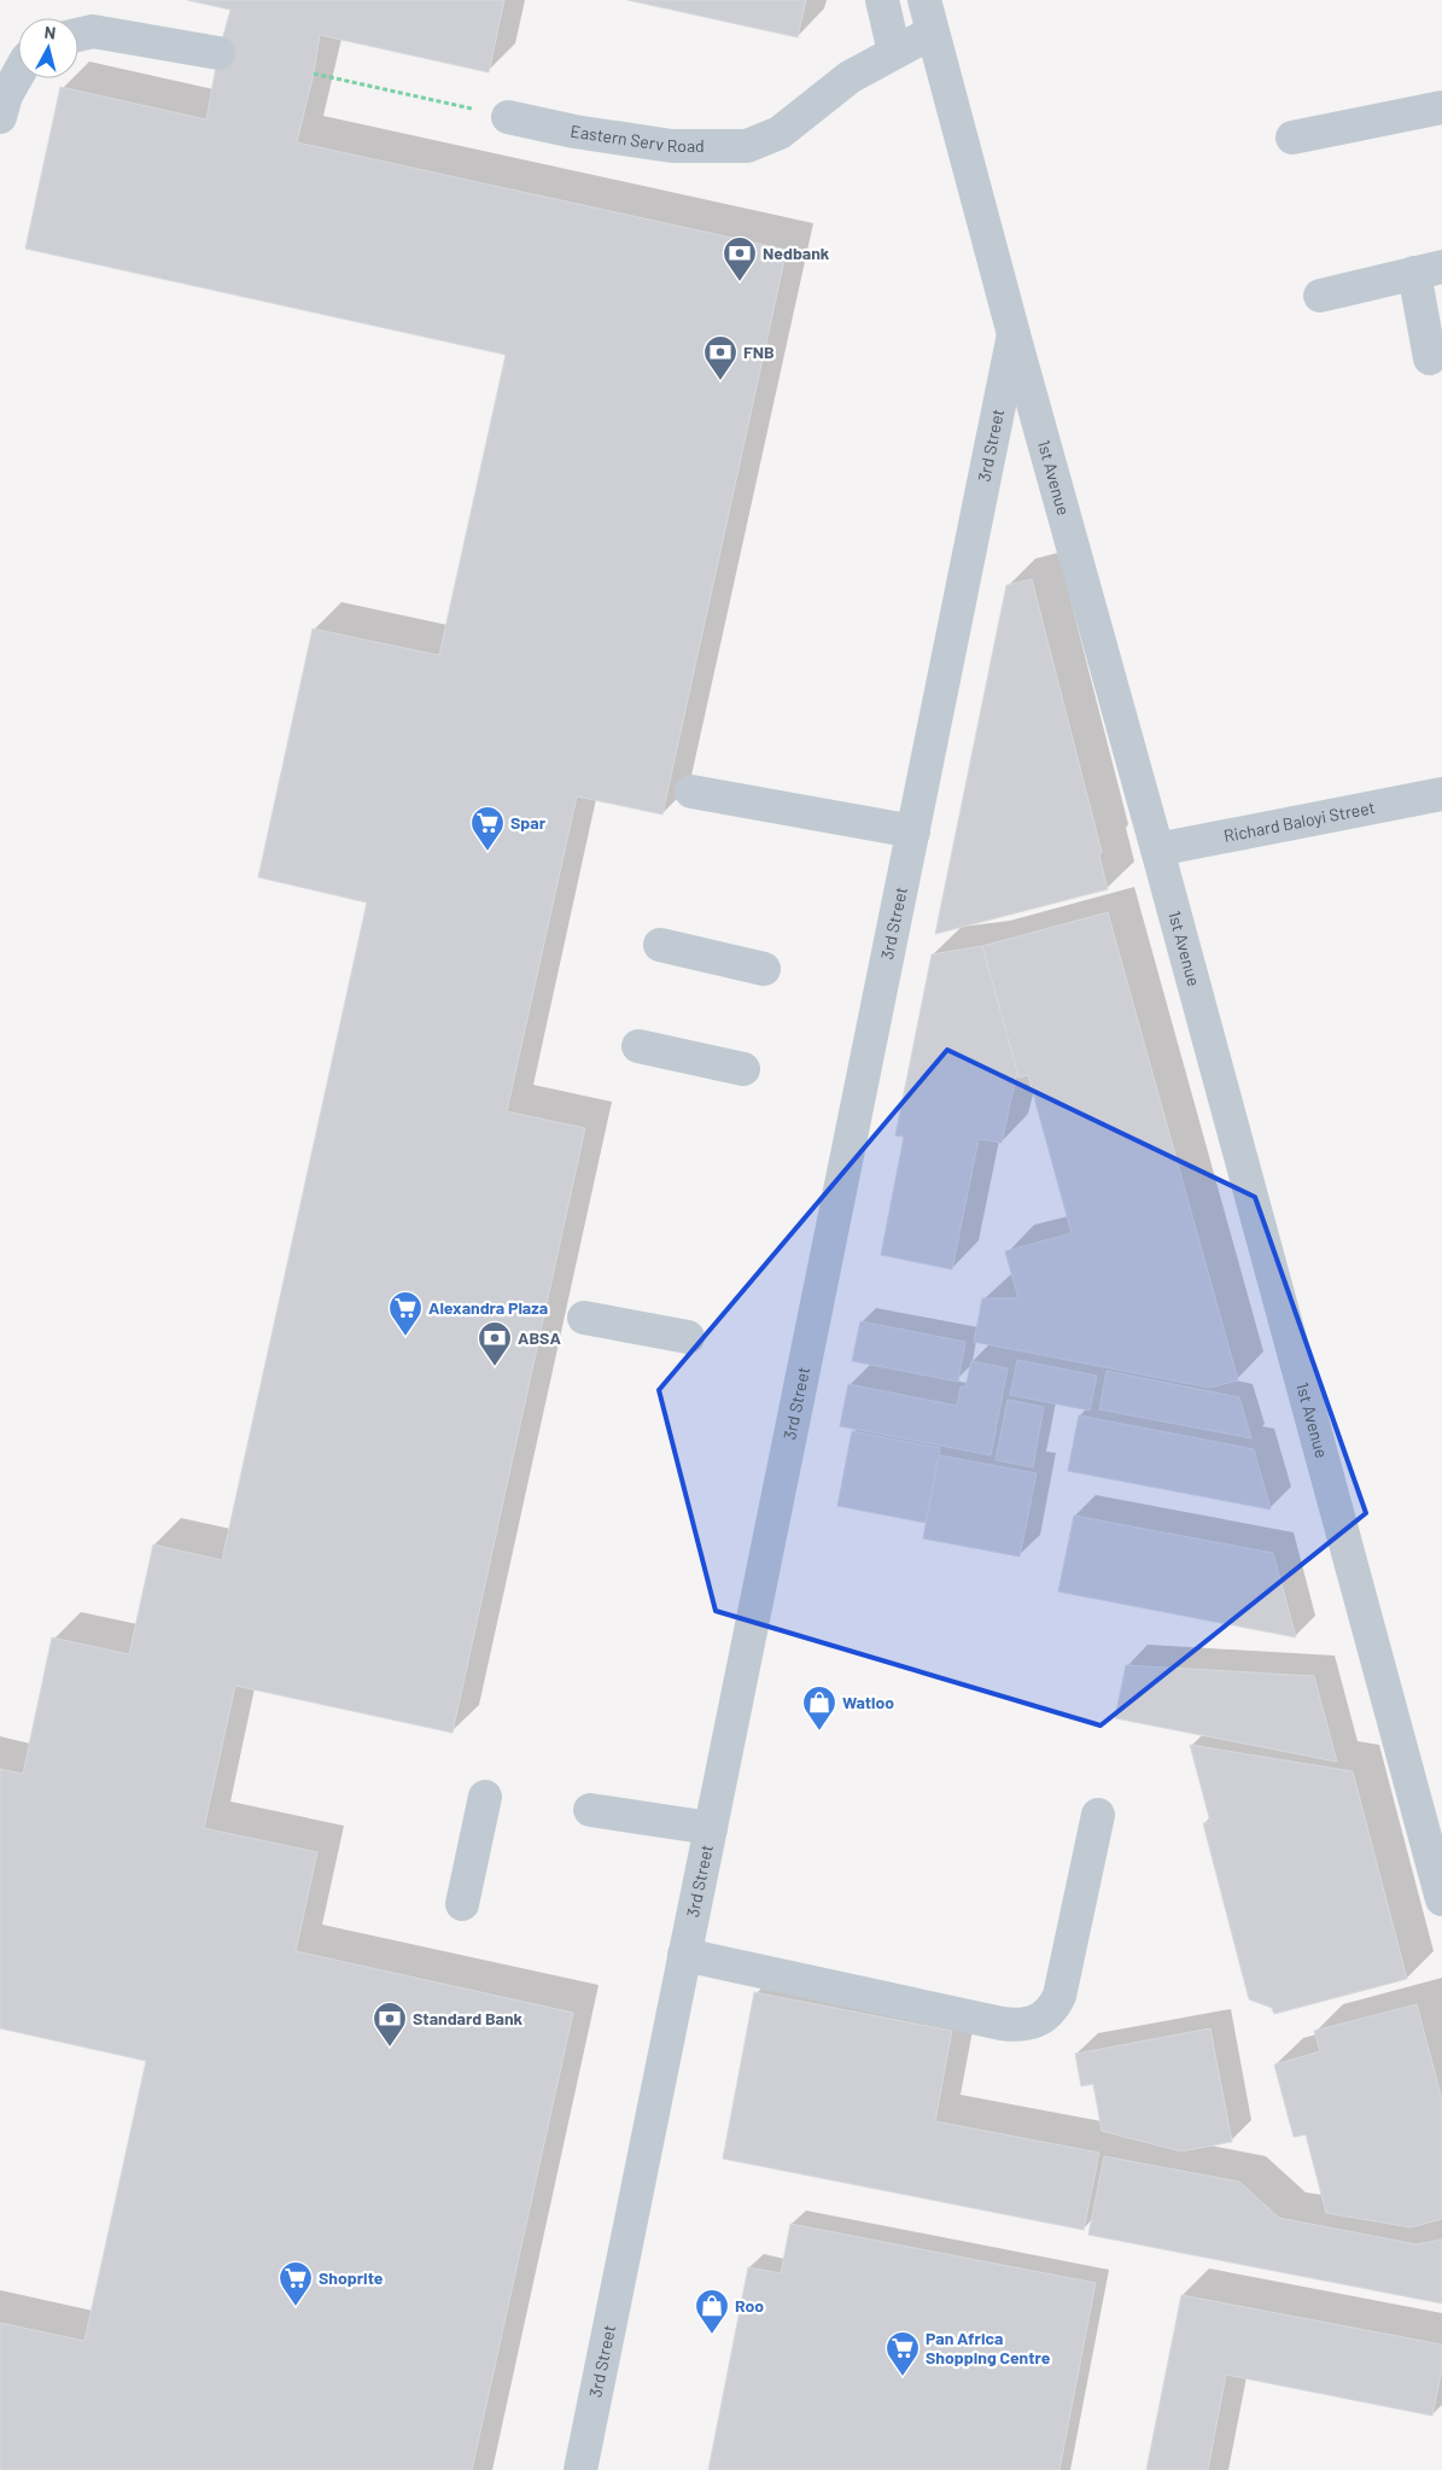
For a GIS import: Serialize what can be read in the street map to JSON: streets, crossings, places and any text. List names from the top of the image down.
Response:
{
  "streets": {
    "street": [
      "Eastern Serv Road",
      "3rd Street",
      "1st Avenue",
      "Richard Baloyi Street"
    ]
  },
  "crossings": [
    ["Eastern Serv Road", "1st Avenue"],
    ["3rd Street", "1st Avenue"],
    ["1st Avenue", "Richard Baloyi Street"]
  ],
  "places": {
    "bank": [
      "Nedbank",
      "FNB",
      "ABSA",
      "Standard Bank"
    ],
    "supermarket": [
      "Spar",
      "Alexandra Plaza",
      "Shoprite",
      "Pan Africa Shopping Centre"
    ],
    "shop": ["Watloo", "Roo"]
  },
  "north": "top"
}
